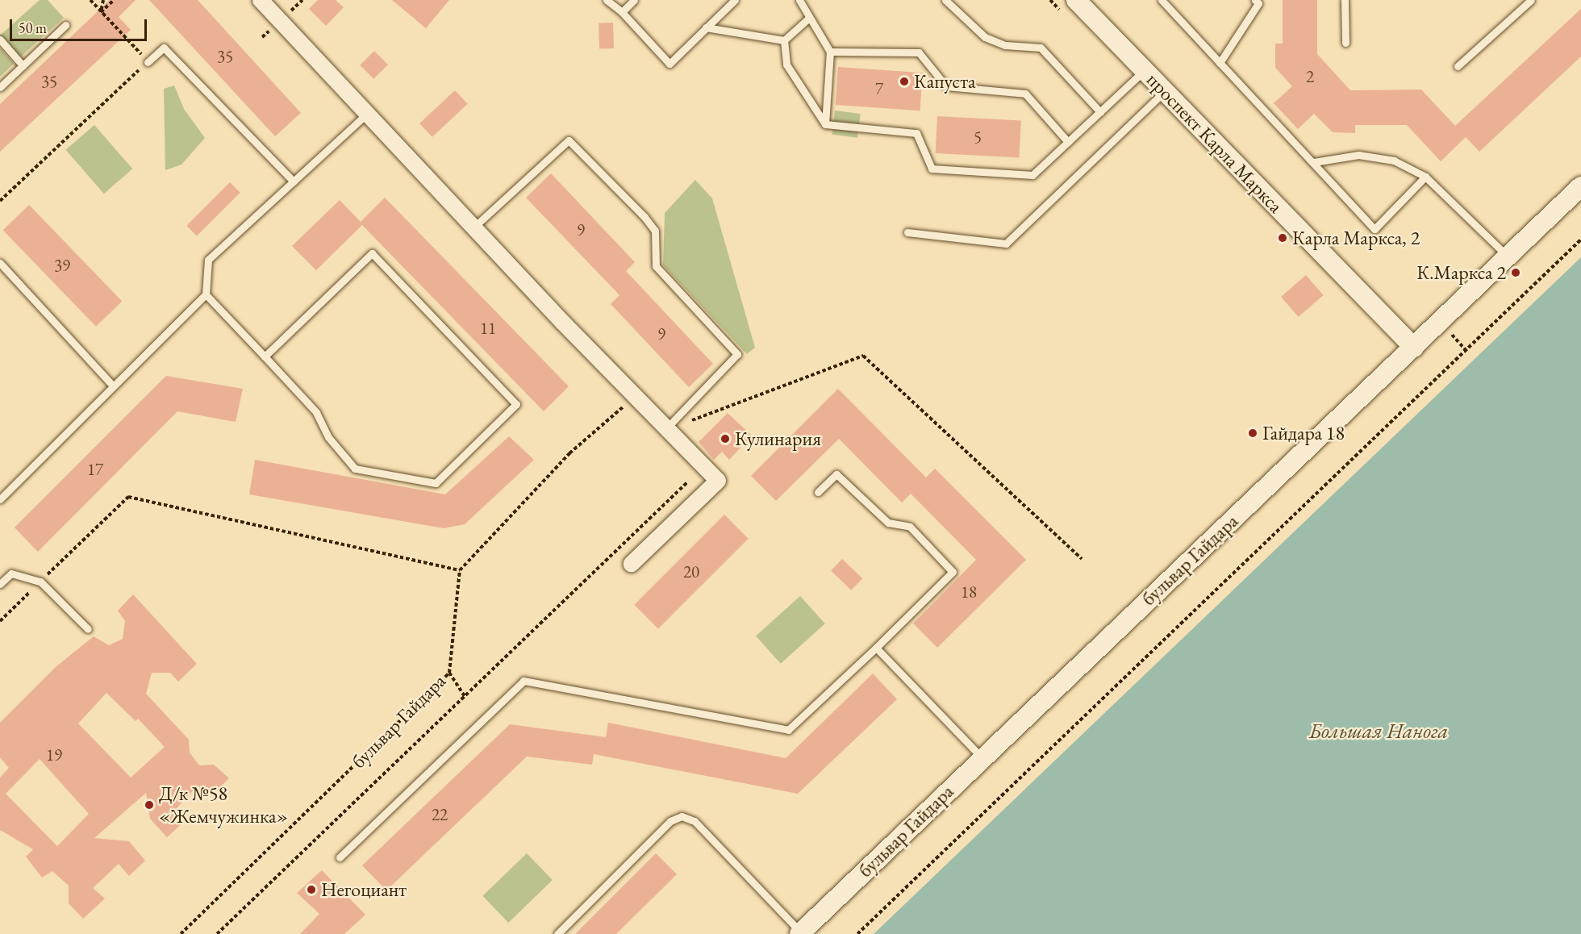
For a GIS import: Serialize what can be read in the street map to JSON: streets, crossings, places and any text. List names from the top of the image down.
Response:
{
  "streets": {
    "street": ["проспект Карла Маркса", "бульвар Гайдара"]
  },
  "crossings": [
    ["проспект Карла Маркса", "бульвар Гайдара"]
  ],
  "water": ["Большая Нанога"],
  "places": [
    "Капуста",
    "Карла Маркса, 2",
    "К.Маркса 2",
    "Гайдара 18",
    "Кулинария",
    "Д/к №58 «Жемчужинка»",
    "Негоциант"
  ],
  "house_numbers": [
    "35",
    "2",
    "35",
    "7",
    "5",
    "9",
    "39",
    "11",
    "9",
    "17",
    "20",
    "18",
    "19",
    "22"
  ],
  "scale_bar": "50 m"
}
